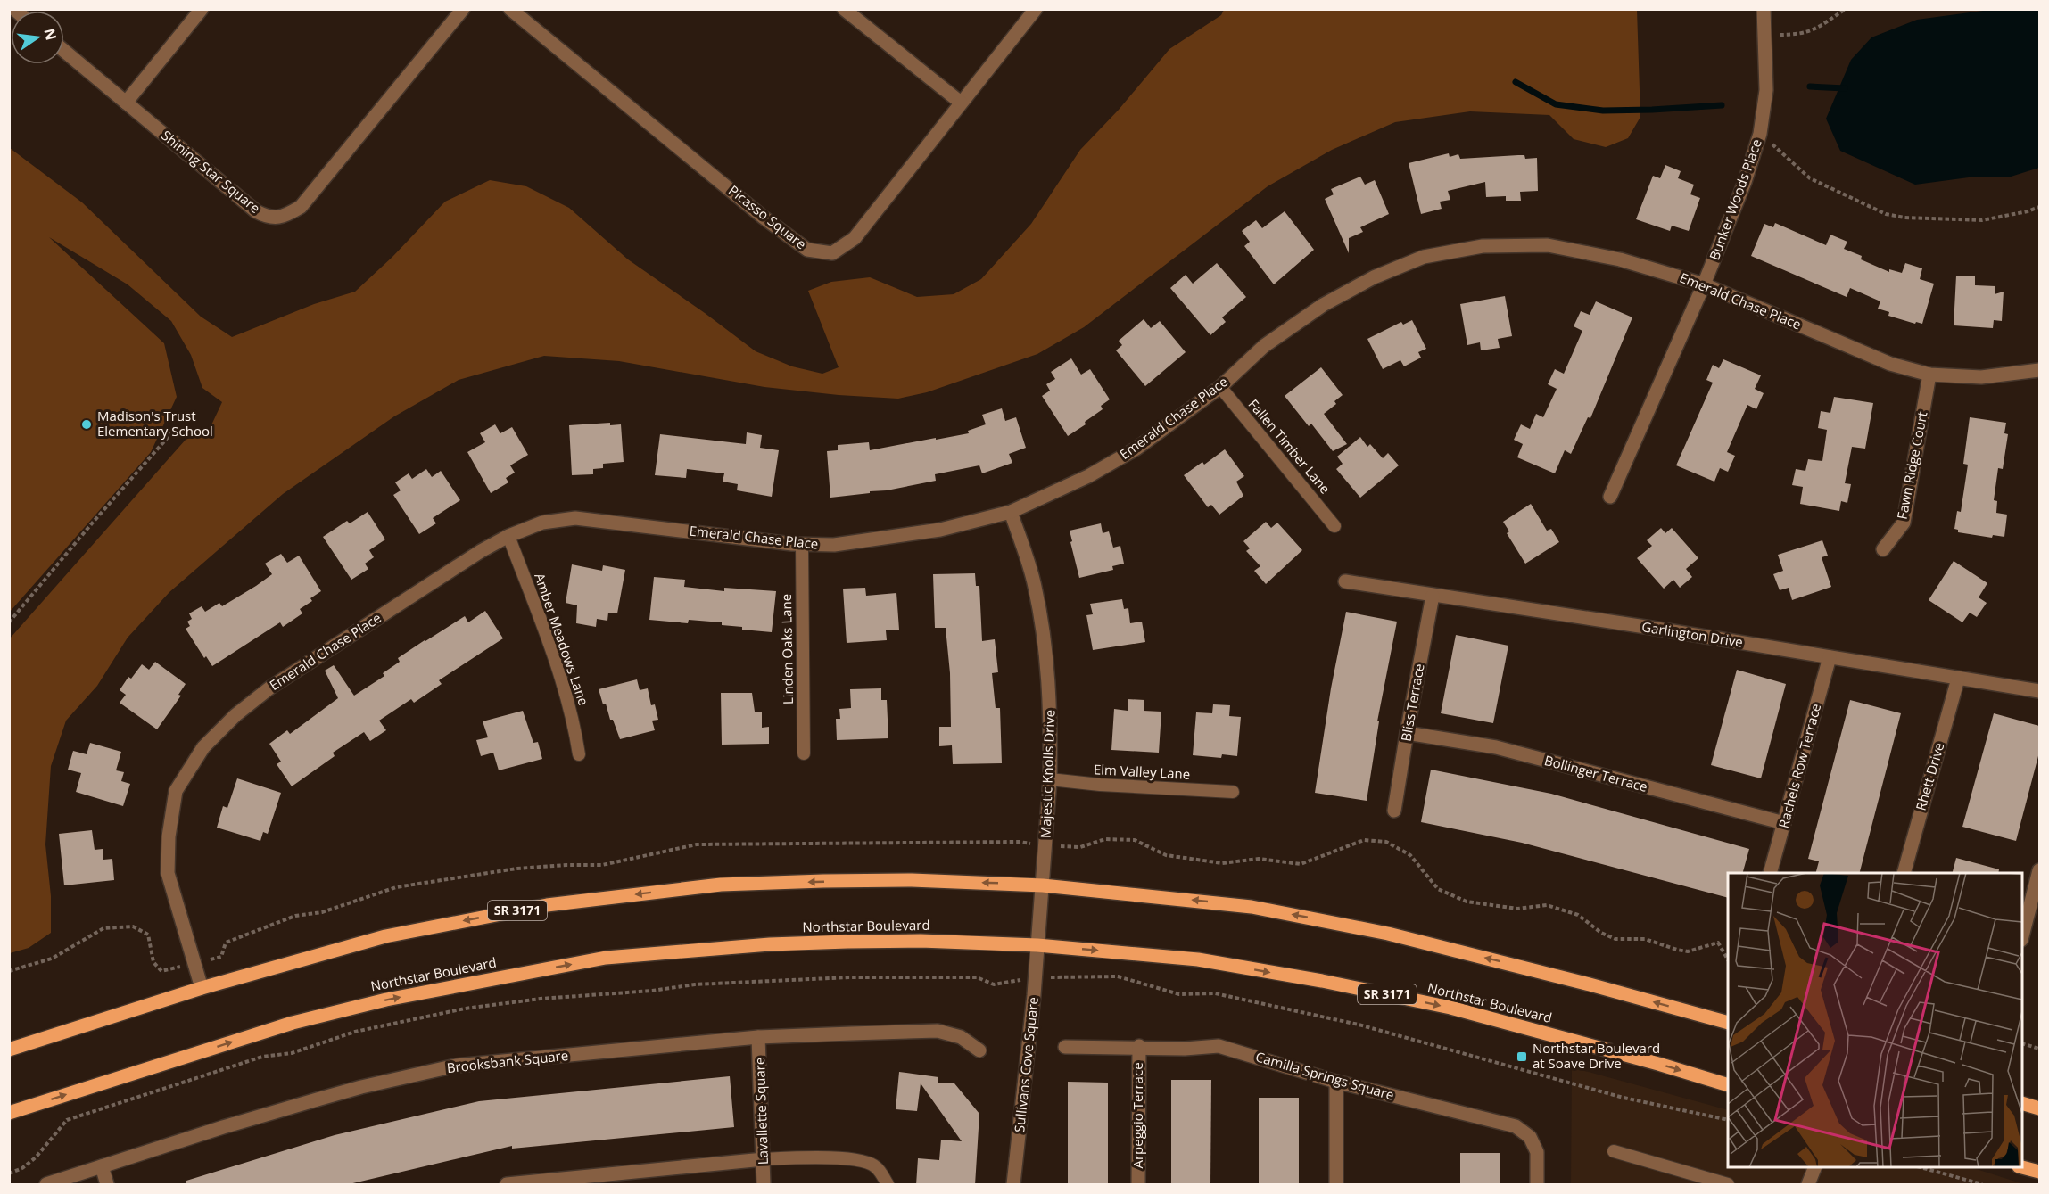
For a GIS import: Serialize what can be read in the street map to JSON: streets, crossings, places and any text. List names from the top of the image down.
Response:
{
  "streets": {
    "main road": ["SR 3171", "Northstar Boulevard"],
    "street": [
      "Shining Star Square",
      "Bunker Woods Place",
      "Picasso Square",
      "Emerald Chase Place",
      "Fawn Ridge Court",
      "Garlington Drive",
      "Bliss Terrace",
      "Rachels Row Terrace",
      "Majestic Knolls Drive",
      "Bollinger Terrace",
      "Rhett Drive",
      "Brooksbank Square",
      "Sullivans Cove Square",
      "Camilla Springs Square",
      "Lavallette Square",
      "Arpeggio Terrace"
    ],
    "lane": [
      "Fallen Timber Lane",
      "Amber Meadows Lane",
      "Linden Oaks Lane",
      "Elm Valley Lane"
    ]
  },
  "crossings": [
    ["Bunker Woods Place", "Emerald Chase Place"],
    ["Emerald Chase Place", "Fallen Timber Lane"],
    ["Emerald Chase Place", "Fawn Ridge Court"],
    ["Emerald Chase Place", "Amber Meadows Lane"],
    ["Emerald Chase Place", "Linden Oaks Lane"],
    ["Emerald Chase Place", "Majestic Knolls Drive"],
    ["Emerald Chase Place", "SR 3171"],
    ["Garlington Drive", "Bliss Terrace"],
    ["Garlington Drive", "Rachels Row Terrace"],
    ["Garlington Drive", "Rhett Drive"],
    ["Bliss Terrace", "Bollinger Terrace"],
    ["Rachels Row Terrace", "Bollinger Terrace"],
    ["Elm Valley Lane", "Majestic Knolls Drive"],
    ["Majestic Knolls Drive", "SR 3171"],
    ["Majestic Knolls Drive", "Northstar Boulevard"],
    ["Majestic Knolls Drive", "Sullivans Cove Square"],
    ["Northstar Boulevard", "Sullivans Cove Square"],
    ["Brooksbank Square", "Lavallette Square"],
    ["Camilla Springs Square", "Arpeggio Terrace"]
  ],
  "places": {
    "other": ["Madison's Trust Elementary School"],
    "transit": ["Northstar Boulevard at Soave Drive"]
  },
  "north": "right"
}
